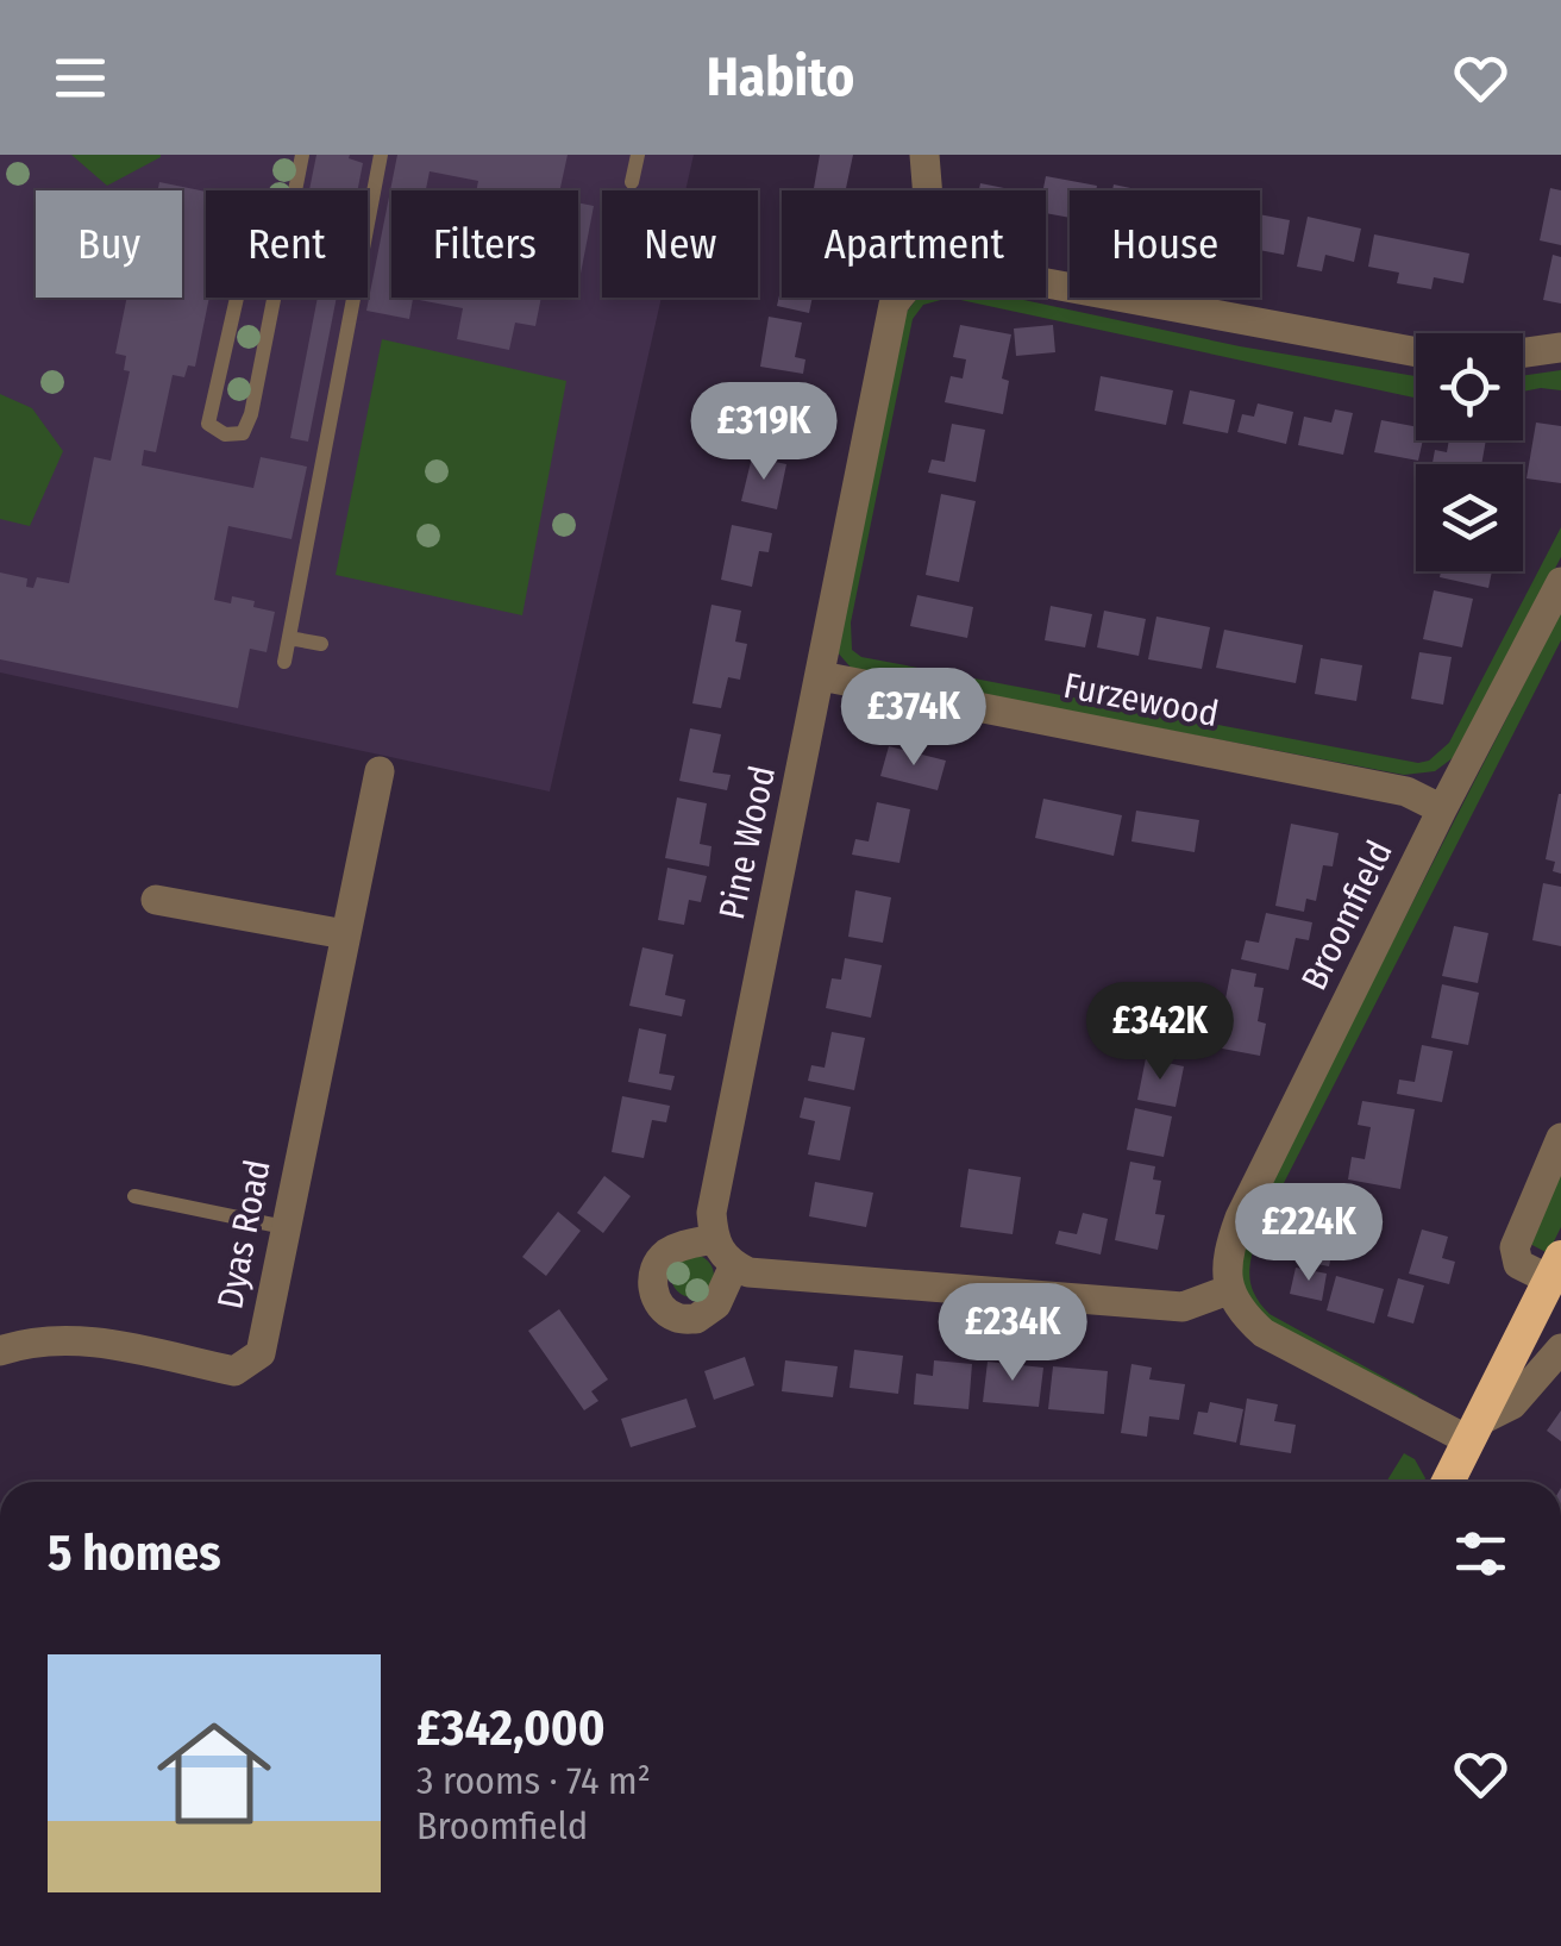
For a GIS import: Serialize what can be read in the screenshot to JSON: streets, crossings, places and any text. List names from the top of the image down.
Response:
{
  "streets": {
    "street": [
      "Furzewood",
      "Pine Wood",
      "Broomfield",
      "Dyas Road"
    ]
  },
  "crossings": [
    ["Furzewood", "Pine Wood"],
    ["Furzewood", "Broomfield"]
  ],
  "page": {
    "header": "Habito",
    "chip": [
      "Buy",
      "Rent",
      "Filters",
      "New",
      "Apartment",
      "House"
    ],
    "price": [
      "£319K",
      "£374K",
      "£342K",
      "£224K",
      "£234K"
    ],
    "heading": "5 homes",
    "list": [
      {
        "name": "£342,000",
        "note": "3 rooms · 74 m² · Broomfield"
      }
    ]
  }
}
